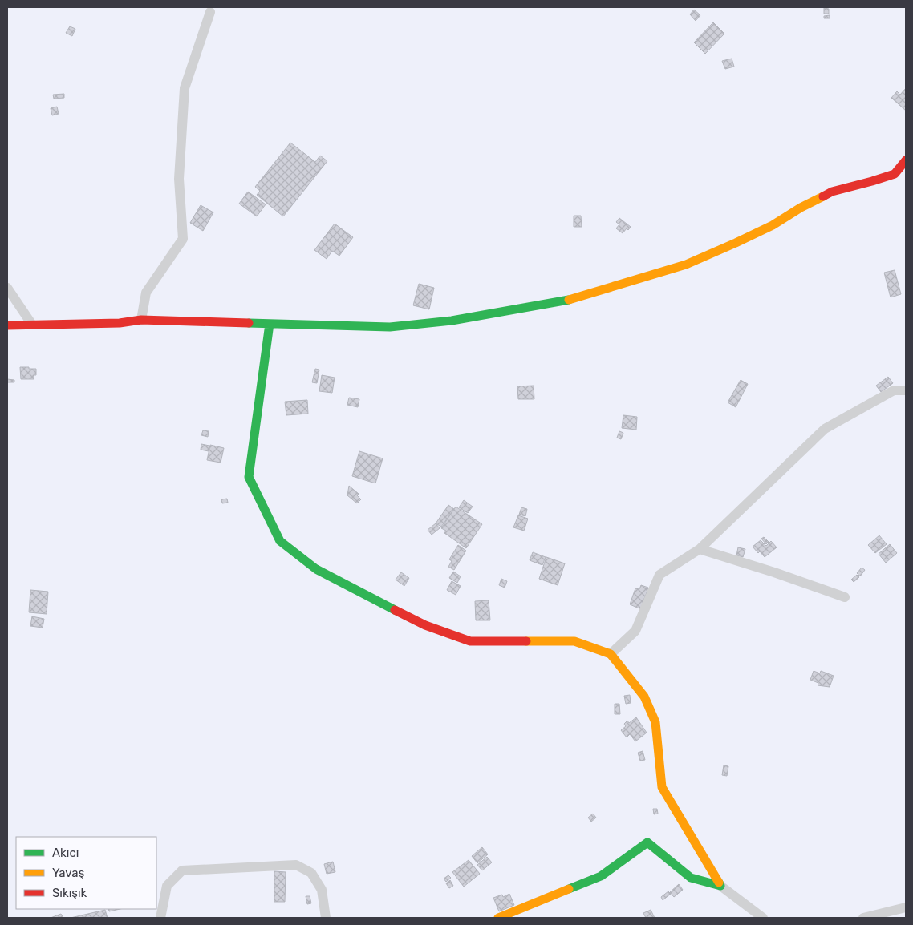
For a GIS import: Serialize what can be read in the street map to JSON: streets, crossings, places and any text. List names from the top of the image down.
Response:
{
  "legend": ["Akıcı", "Yavaş", "Sıkışık"]
}
